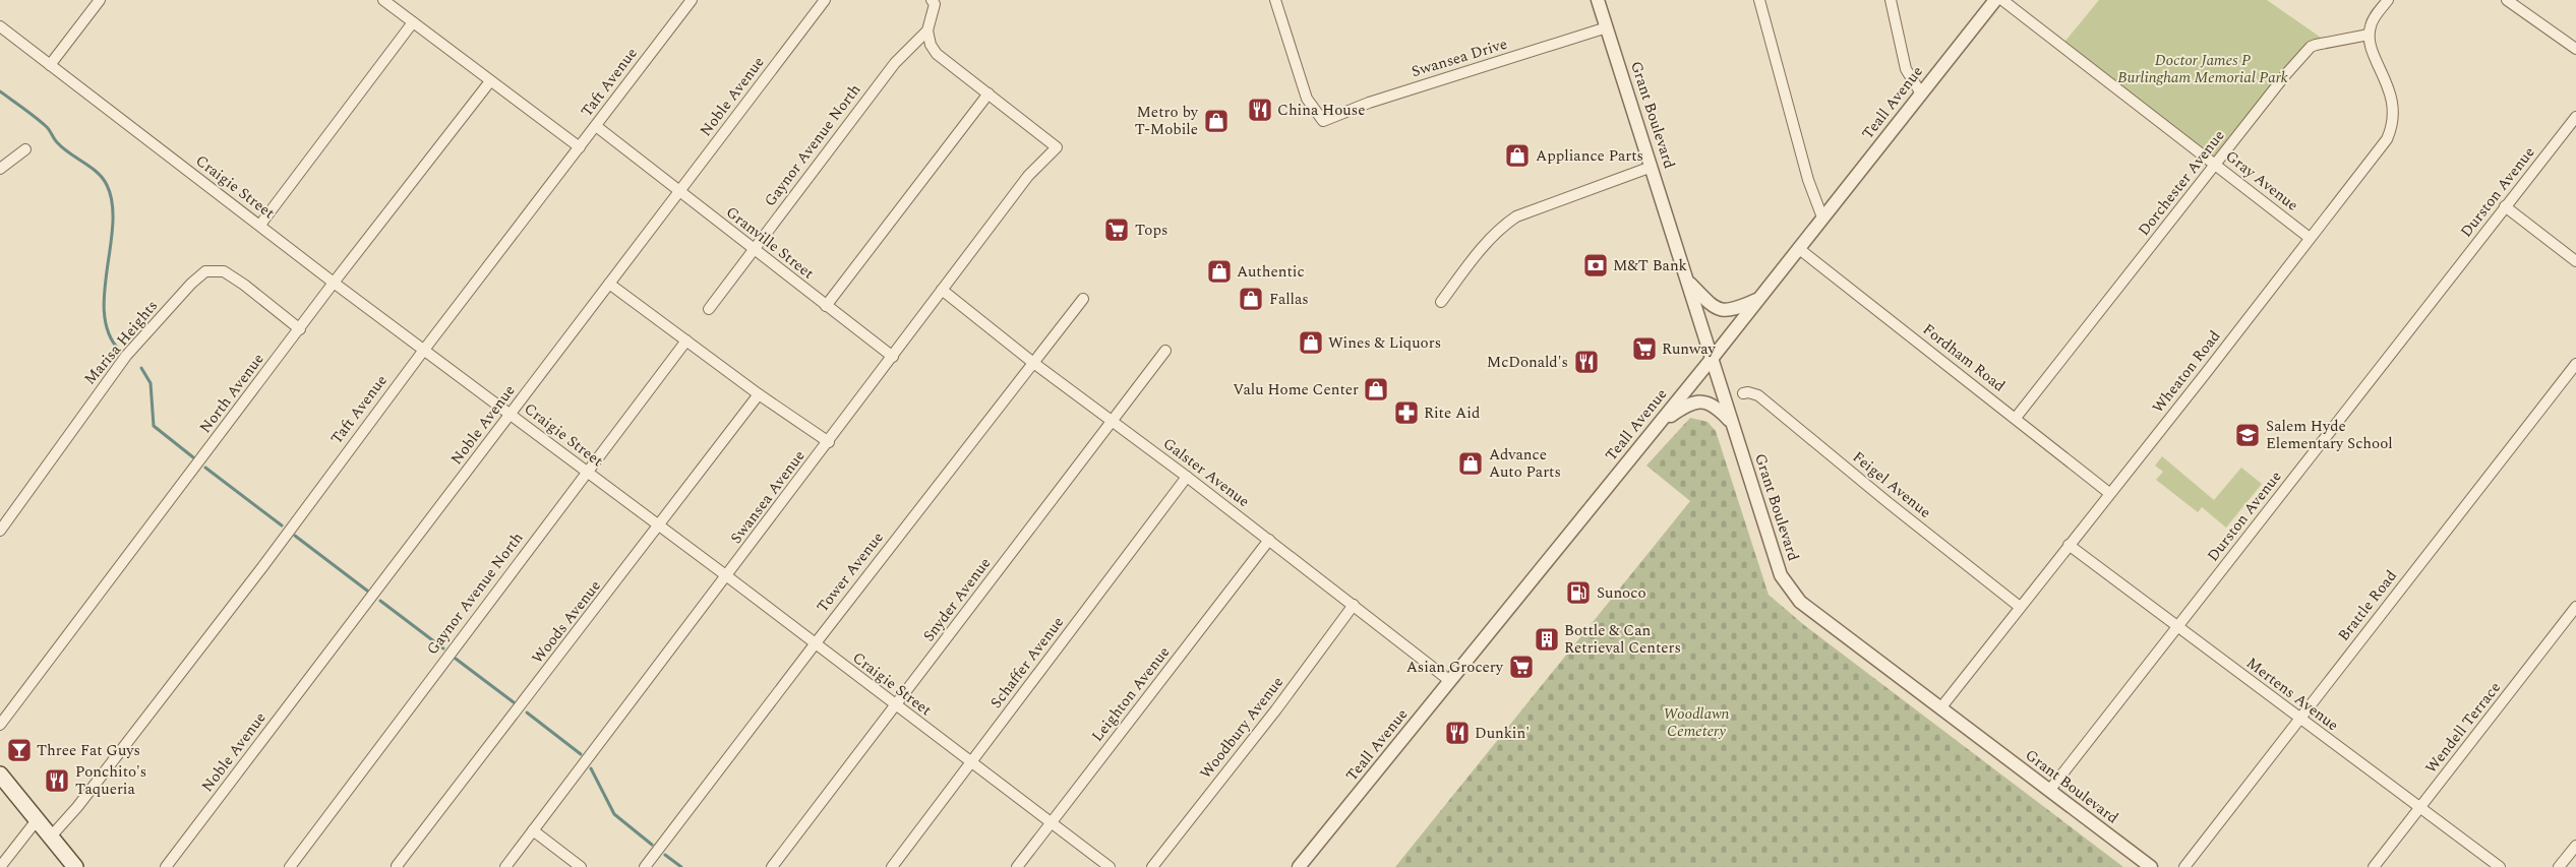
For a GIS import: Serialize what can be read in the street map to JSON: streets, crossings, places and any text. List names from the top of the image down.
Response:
{
  "streets": {
    "street": [
      "Swansea Drive",
      "Taft Avenue",
      "Noble Avenue",
      "Teall Avenue",
      "Grant Boulevard",
      "Gaynor Avenue North",
      "Gray Avenue",
      "Dorchester Avenue",
      "Craigie Street",
      "Durston Avenue",
      "Granville Street",
      "Marisa Heights",
      "Fordham Road",
      "Wheaton Road",
      "North Avenue",
      "Galster Avenue",
      "Feigel Avenue",
      "Swansea Avenue",
      "Tower Avenue",
      "Snyder Avenue",
      "Brattle Road",
      "Woods Avenue",
      "Schaffer Avenue",
      "Leighton Avenue",
      "Mertens Avenue",
      "Woodbury Avenue",
      "Wendell Terrace"
    ]
  },
  "crossings": [
    ["Swansea Drive", "Grant Boulevard"],
    ["Taft Avenue", "Craigie Street"],
    ["Taft Avenue", "Granville Street"],
    ["Noble Avenue", "Craigie Street"],
    ["Noble Avenue", "Granville Street"],
    ["Teall Avenue", "Grant Boulevard"],
    ["Teall Avenue", "Fordham Road"],
    ["Teall Avenue", "Galster Avenue"],
    ["Grant Boulevard", "Durston Avenue"],
    ["Grant Boulevard", "Wheaton Road"],
    ["Gaynor Avenue North", "Craigie Street"],
    ["Gaynor Avenue North", "Granville Street"],
    ["Gray Avenue", "Dorchester Avenue"],
    ["Gray Avenue", "Wheaton Road"],
    ["Dorchester Avenue", "Fordham Road"],
    ["Dorchester Avenue", "Wheaton Road"],
    ["Craigie Street", "North Avenue"],
    ["Craigie Street", "Swansea Avenue"],
    ["Craigie Street", "Tower Avenue"],
    ["Craigie Street", "Snyder Avenue"],
    ["Craigie Street", "Woods Avenue"],
    ["Craigie Street", "Schaffer Avenue"],
    ["Craigie Street", "Leighton Avenue"],
    ["Durston Avenue", "Mertens Avenue"],
    ["Granville Street", "Swansea Avenue"],
    ["Marisa Heights", "North Avenue"],
    ["Fordham Road", "Wheaton Road"],
    ["Wheaton Road", "Feigel Avenue"],
    ["Wheaton Road", "Mertens Avenue"],
    ["Galster Avenue", "Swansea Avenue"],
    ["Galster Avenue", "Tower Avenue"],
    ["Galster Avenue", "Snyder Avenue"],
    ["Galster Avenue", "Schaffer Avenue"],
    ["Galster Avenue", "Leighton Avenue"],
    ["Galster Avenue", "Woodbury Avenue"],
    ["Brattle Road", "Mertens Avenue"],
    ["Mertens Avenue", "Wendell Terrace"]
  ],
  "parks": ["Doctor James P Burlingham Memorial Park", "Woodlawn Cemetery"],
  "places": {
    "restaurant": [
      "China House",
      "McDonald's",
      "Dunkin'",
      "Ponchito's Taqueria"
    ],
    "shop": [
      "Metro by T-Mobile",
      "Appliance Parts",
      "Authentic",
      "Fallas",
      "Wines & Liquors",
      "Valu Home Center",
      "Advance Auto Parts"
    ],
    "supermarket": ["Tops", "Runway", "Asian Grocery"],
    "bank": ["M&T Bank"],
    "pharmacy": ["Rite Aid"],
    "school or university": ["Salem Hyde Elementary School"],
    "fuel station": ["Sunoco"],
    "building": ["Bottle & Can Retrieval Centers"],
    "bar": ["Three Fat Guys"]
  }
}
